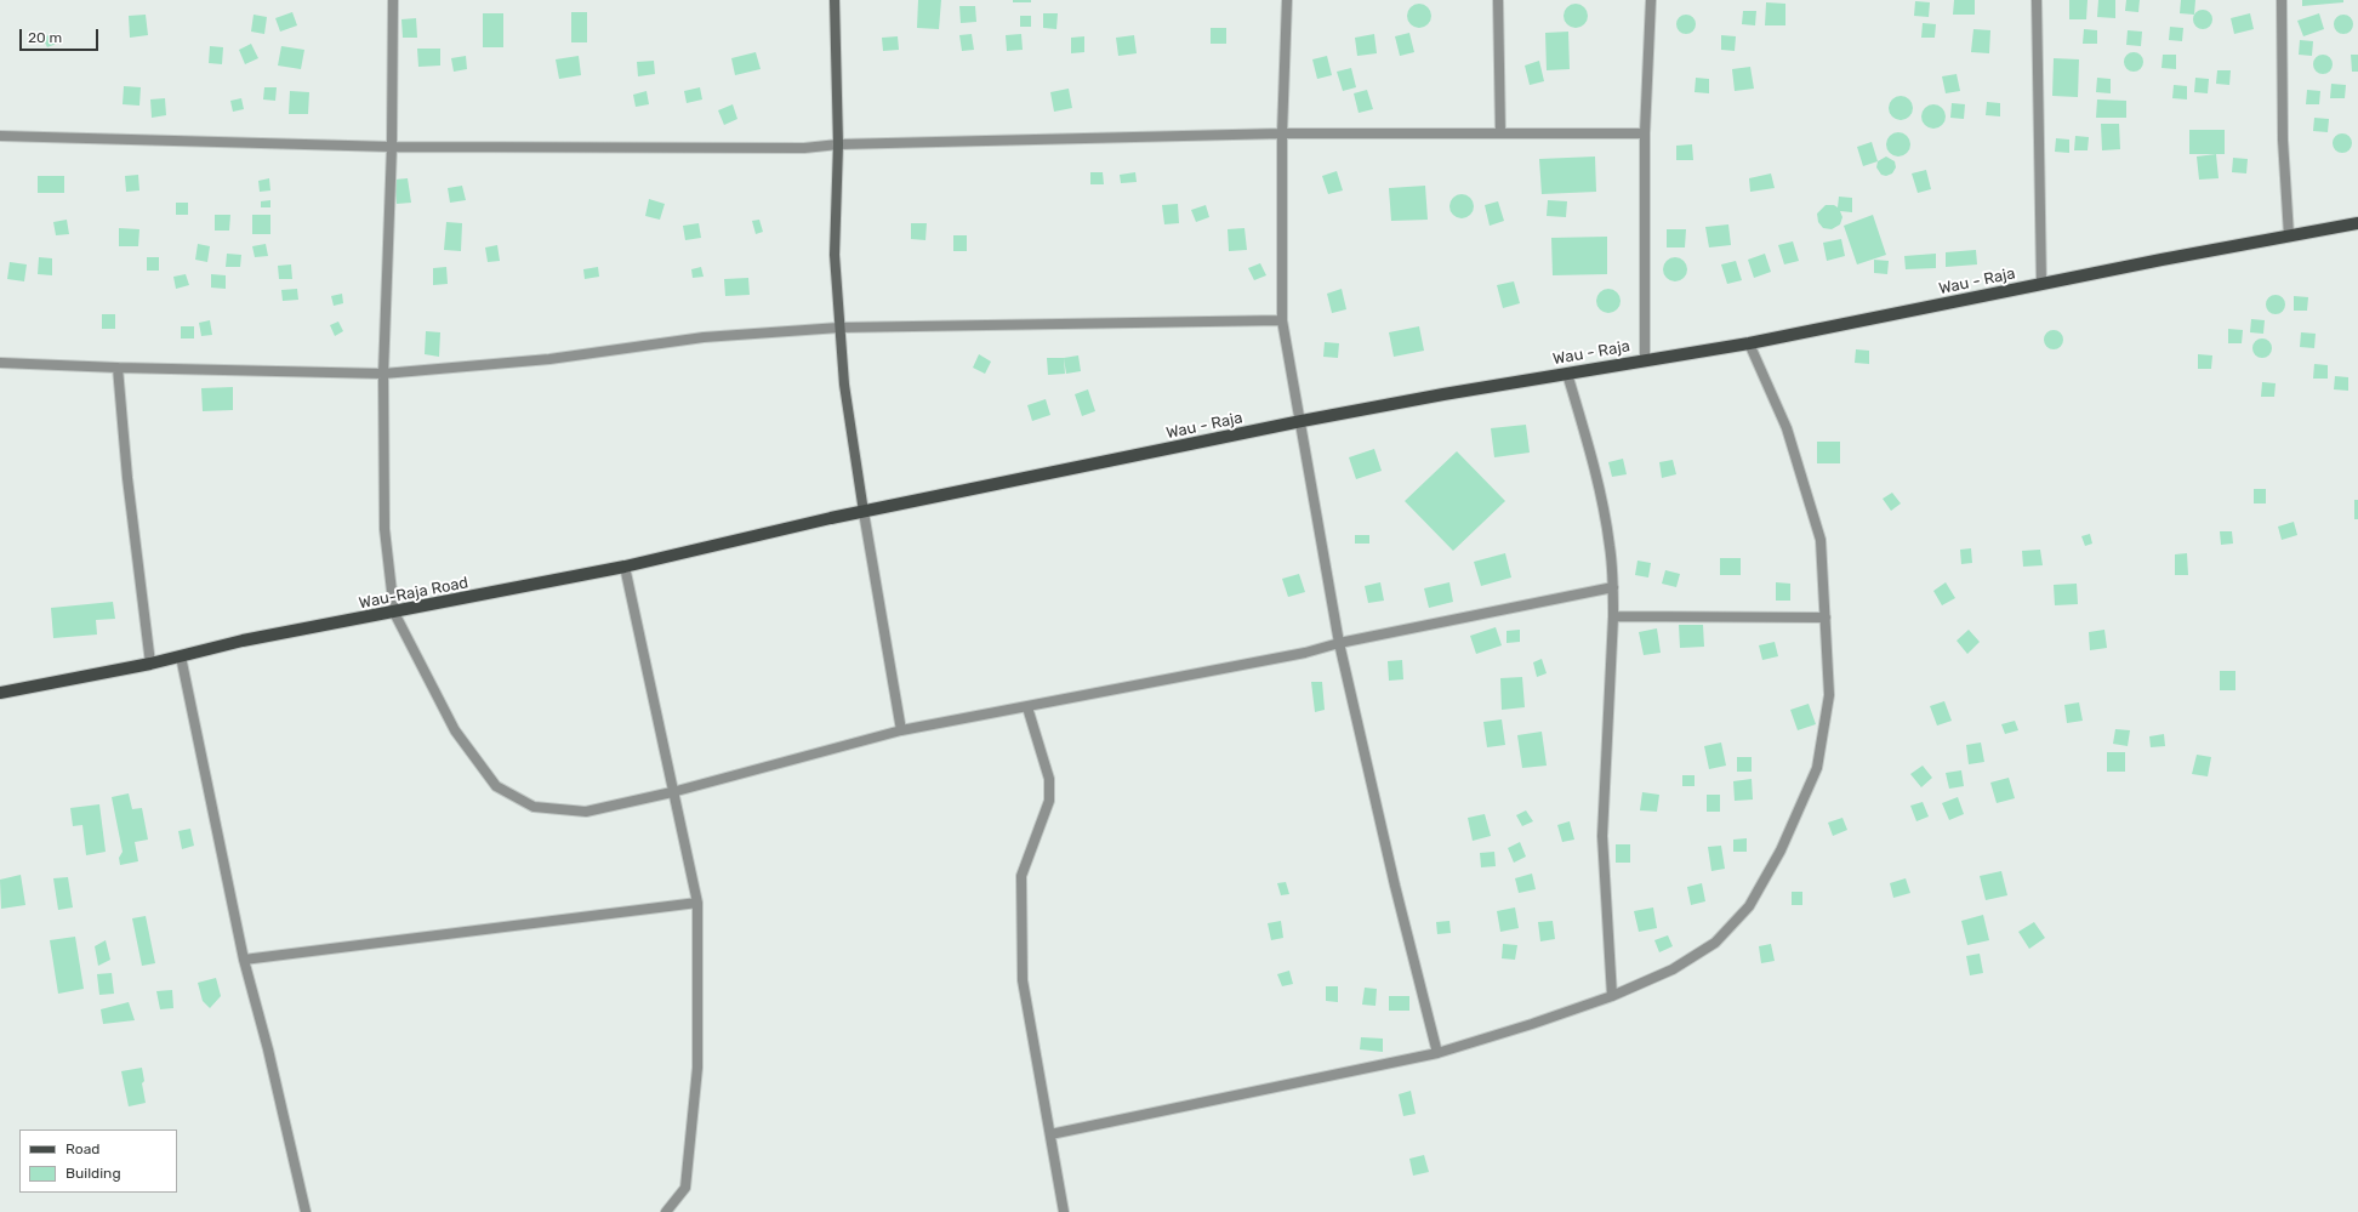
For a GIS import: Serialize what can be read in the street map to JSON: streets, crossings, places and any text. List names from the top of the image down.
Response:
{
  "streets": {
    "main road": ["Wau - Raja", "Wau-Raja Road"]
  },
  "crossings": [
    ["Wau - Raja", "Wau-Raja Road"]
  ],
  "legend": ["Road", "Building"],
  "scale_bar": "20 m"
}
